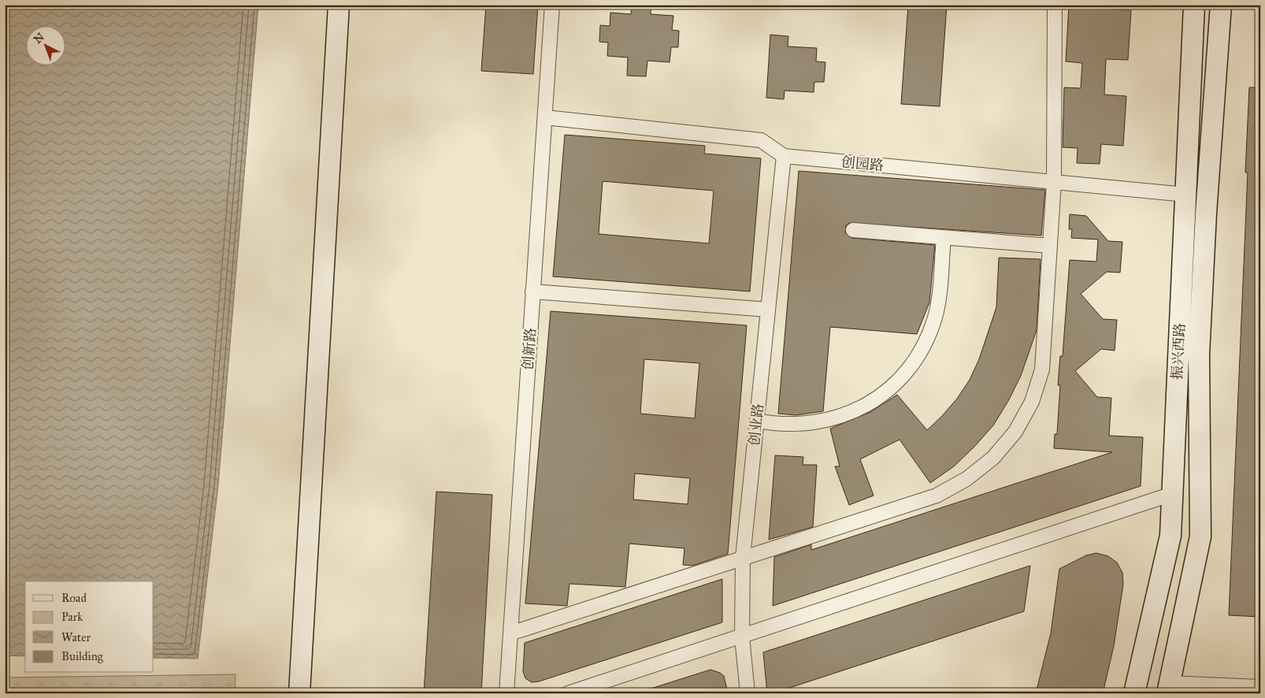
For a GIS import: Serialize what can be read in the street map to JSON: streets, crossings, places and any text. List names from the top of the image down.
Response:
{
  "streets": {
    "main road": ["振兴西路"],
    "street": ["创园路", "创新路", "创业路"]
  },
  "crossings": [
    ["创园路", "创新路"],
    ["创园路", "振兴西路"],
    ["创园路", "创业路"]
  ],
  "legend": [
    "Road",
    "Park",
    "Water",
    "Building"
  ],
  "north": "top left"
}
